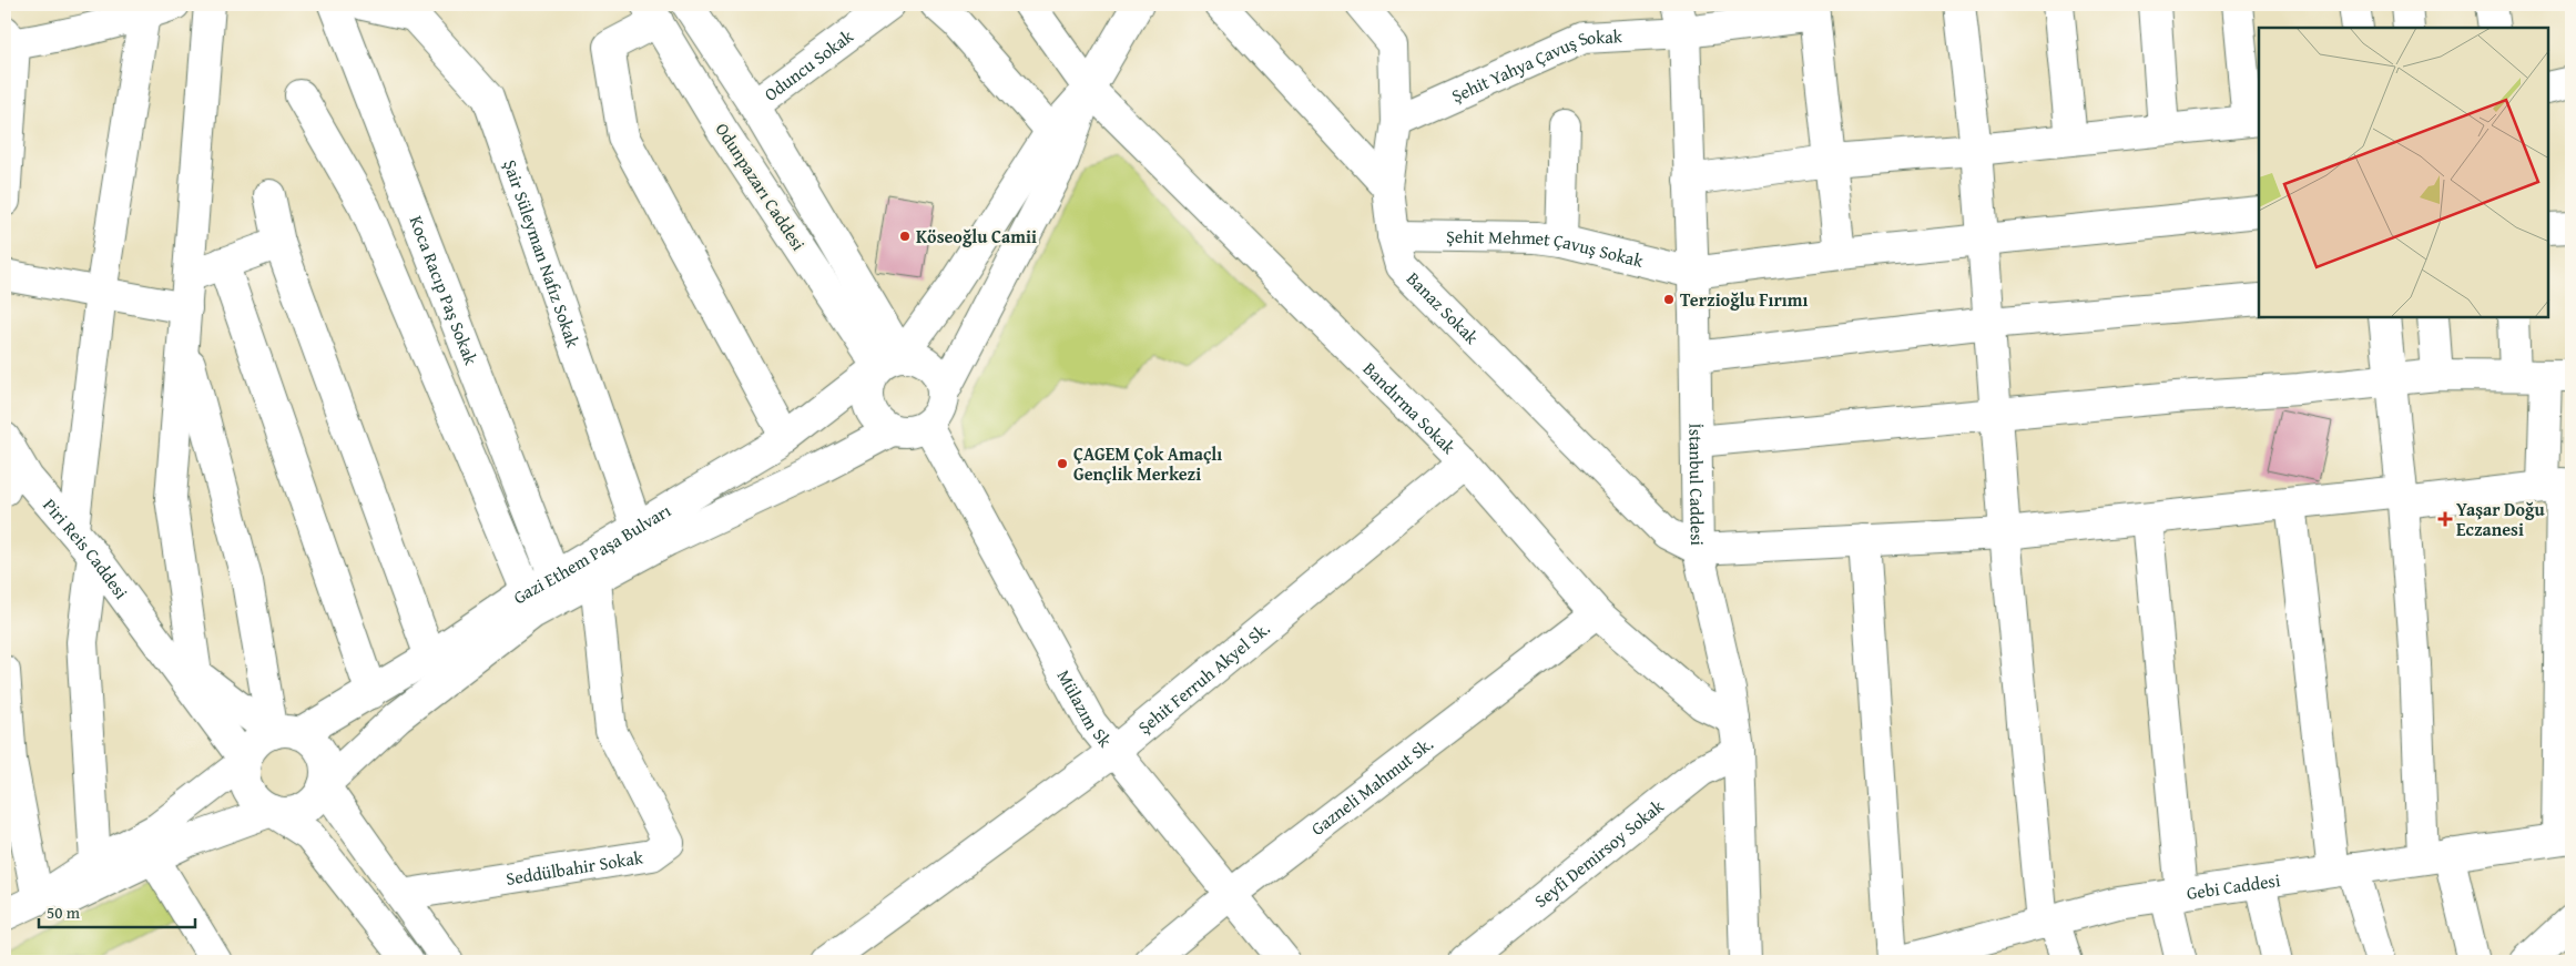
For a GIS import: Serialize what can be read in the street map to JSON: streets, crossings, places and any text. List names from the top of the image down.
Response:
{
  "streets": {
    "street": [
      "Oduncu Sokak",
      "Şehit Yahya Çavuş Sokak",
      "Odunpazarı Caddesi",
      "Şehit Mehmet Çavuş Sokak",
      "Şair Süleyman Nafız Sokak",
      "Koca Racıp Paş Sokak",
      "Banaz Sokak",
      "Bandırma Sokak",
      "İstanbul Caddesi",
      "Piri Reis Caddesi",
      "Gazi Ethem Paşa Bulvarı",
      "Şehit Ferruh Akyel Sk.",
      "Mülazım Sk",
      "Gazneli Mahmut Sk.",
      "Seyfi Demirsoy Sokak",
      "Seddülbahir Sokak",
      "Gebi Caddesi"
    ]
  },
  "crossings": [
    ["Oduncu Sokak", "Odunpazarı Caddesi"],
    ["Şehit Yahya Çavuş Sokak", "Banaz Sokak"],
    ["Şehit Yahya Çavuş Sokak", "İstanbul Caddesi"],
    ["Odunpazarı Caddesi", "Gazi Ethem Paşa Bulvarı"],
    ["Odunpazarı Caddesi", "Mülazım Sk"],
    ["Şehit Mehmet Çavuş Sokak", "Banaz Sokak"],
    ["Şehit Mehmet Çavuş Sokak", "İstanbul Caddesi"],
    ["Şair Süleyman Nafız Sokak", "Gazi Ethem Paşa Bulvarı"],
    ["Koca Racıp Paş Sokak", "Gazi Ethem Paşa Bulvarı"],
    ["Banaz Sokak", "İstanbul Caddesi"],
    ["Bandırma Sokak", "İstanbul Caddesi"],
    ["Bandırma Sokak", "Gazi Ethem Paşa Bulvarı"],
    ["Bandırma Sokak", "Şehit Ferruh Akyel Sk."],
    ["Bandırma Sokak", "Gazneli Mahmut Sk."],
    ["İstanbul Caddesi", "Seyfi Demirsoy Sokak"],
    ["Piri Reis Caddesi", "Gazi Ethem Paşa Bulvarı"],
    ["Gazi Ethem Paşa Bulvarı", "Mülazım Sk"],
    ["Gazi Ethem Paşa Bulvarı", "Seddülbahir Sokak"],
    ["Şehit Ferruh Akyel Sk.", "Mülazım Sk"],
    ["Mülazım Sk", "Gazneli Mahmut Sk."]
  ],
  "places": {
    "other": ["Köseoğlu Camii", "Terzioğlu Fırımı", "ÇAGEM Çok Amaçlı Gençlik Merkezi"],
    "health": ["Yaşar Doğu Eczanesi"]
  },
  "scale_bar": "50 m"
}
